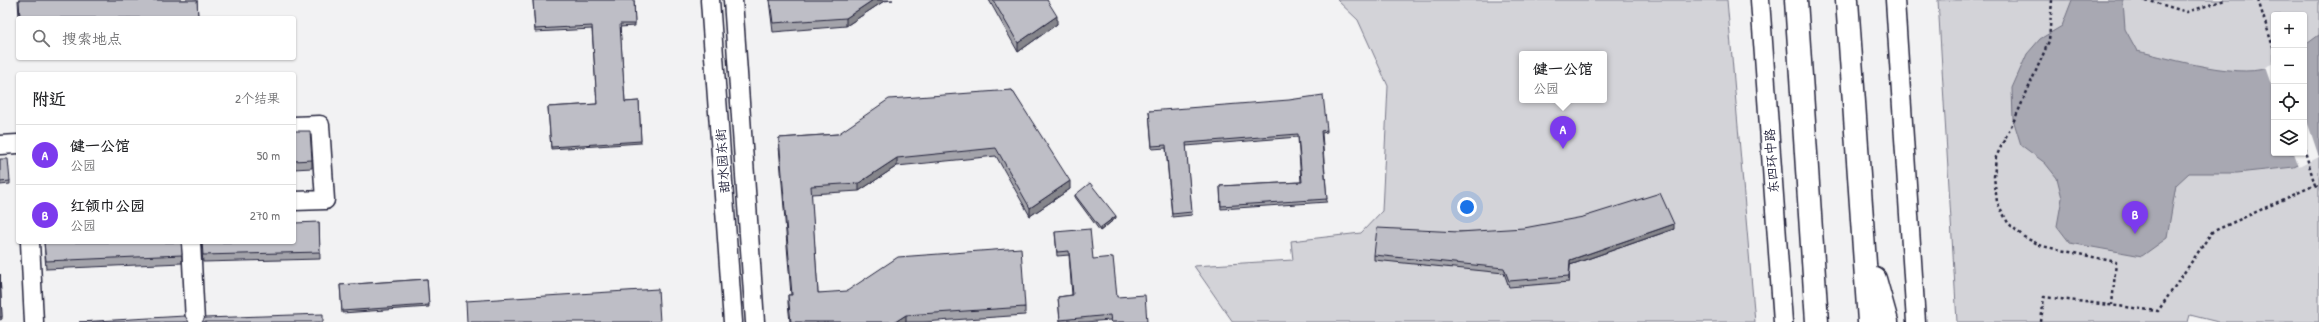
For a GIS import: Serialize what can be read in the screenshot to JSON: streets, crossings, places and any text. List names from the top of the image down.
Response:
{
  "streets": {
    "street": ["甜水园东街", "东四环中路"]
  },
  "page": {
    "map_buttons": ["+", "−"],
    "search": "搜索地点",
    "popup": ["健一公馆", "公园"],
    "heading": ["附近", "2个结果"],
    "pins": ["A", "B"],
    "list": [
      {
        "mark": "A",
        "name": "健一公馆",
        "note": "公园",
        "value": "50 m"
      },
      {
        "mark": "B",
        "name": "红领巾公园",
        "note": "公园",
        "value": "270 m"
      }
    ]
  }
}
